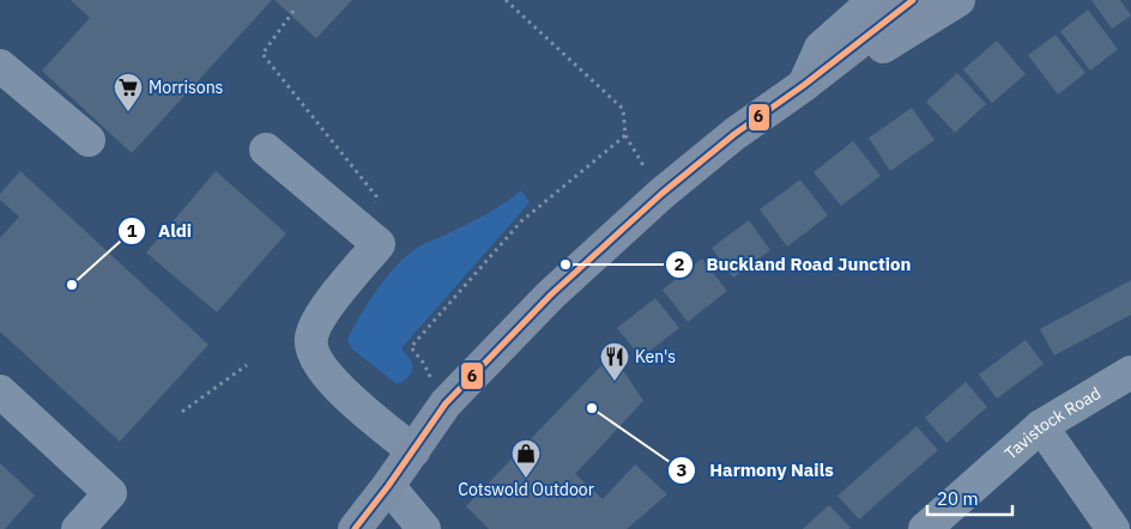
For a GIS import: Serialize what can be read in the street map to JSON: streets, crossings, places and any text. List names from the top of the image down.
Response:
{
  "streets": {
    "street": ["Tavistock Road"]
  },
  "places": {
    "supermarket": ["Morrisons"],
    "other": ["Buckland Road Junction", "Aldi", "Harmony Nails"],
    "restaurant": ["Ken's"],
    "shop": ["Cotswold Outdoor"]
  },
  "lines": ["transit line 6"],
  "scale_bar": "20 m"
}
